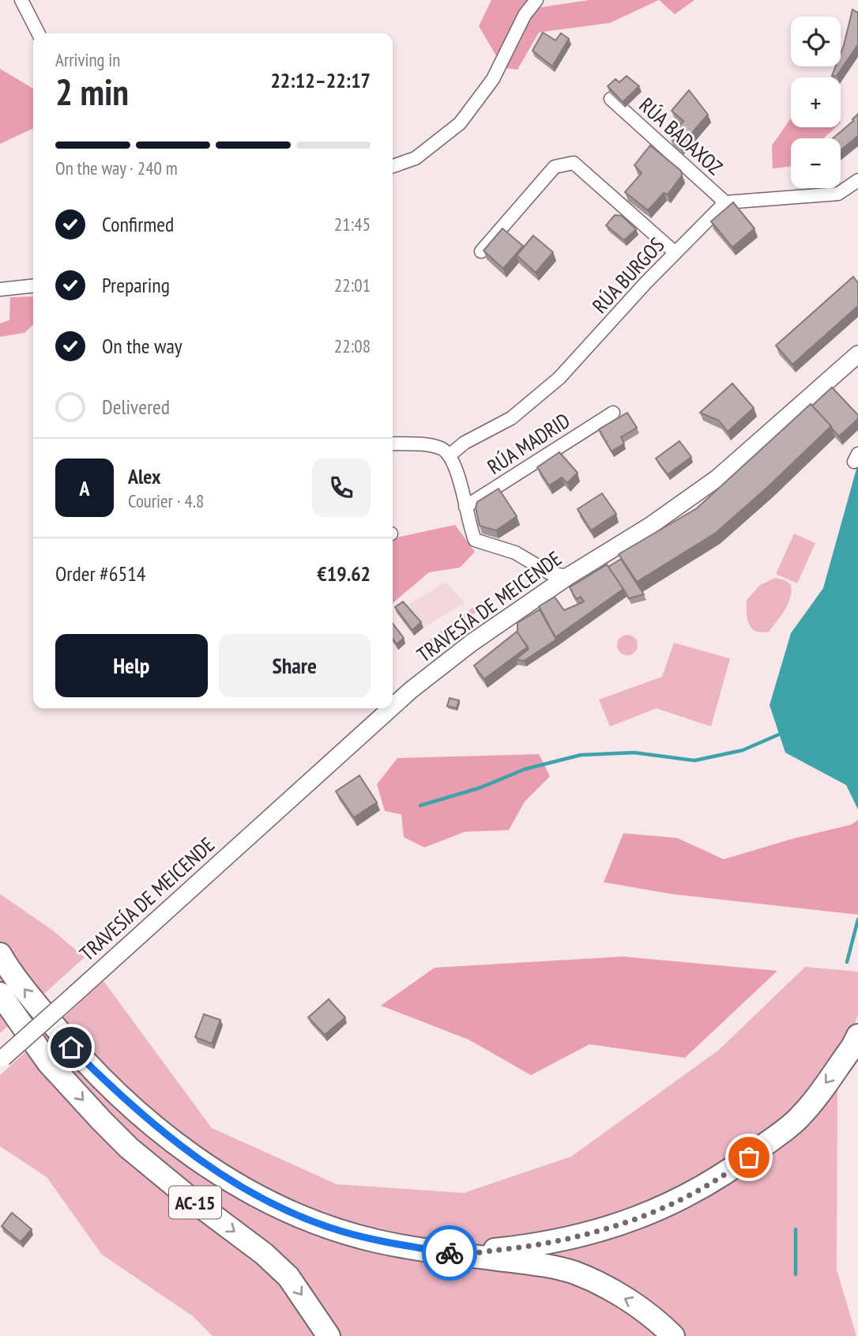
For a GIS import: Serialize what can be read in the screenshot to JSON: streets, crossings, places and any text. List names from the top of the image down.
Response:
{
  "streets": {
    "highway": ["AC-15"],
    "main road": ["TRAVESÍA DE MEICENDE"],
    "street": ["RÚA BADAXOZ", "RÚA BURGOS", "RÚA MADRID"]
  },
  "crossings": [
    ["RÚA BADAXOZ", "RÚA BURGOS"]
  ],
  "page": {
    "map_buttons": ["+", "−"],
    "heading": ["2 min", "Arriving in", "22:12–22:17"],
    "panel": [
      "Alex",
      "Courier · 4.8",
      "Order #6514",
      "€19.62"
    ],
    "bar": "On the way · 240 m",
    "list": [
      ["Confirmed", "21:45"],
      ["Preparing", "22:01"],
      ["On the way", "22:08"],
      "Delivered"
    ],
    "round": "A",
    "buttons": ["Help", "Share"]
  }
}
